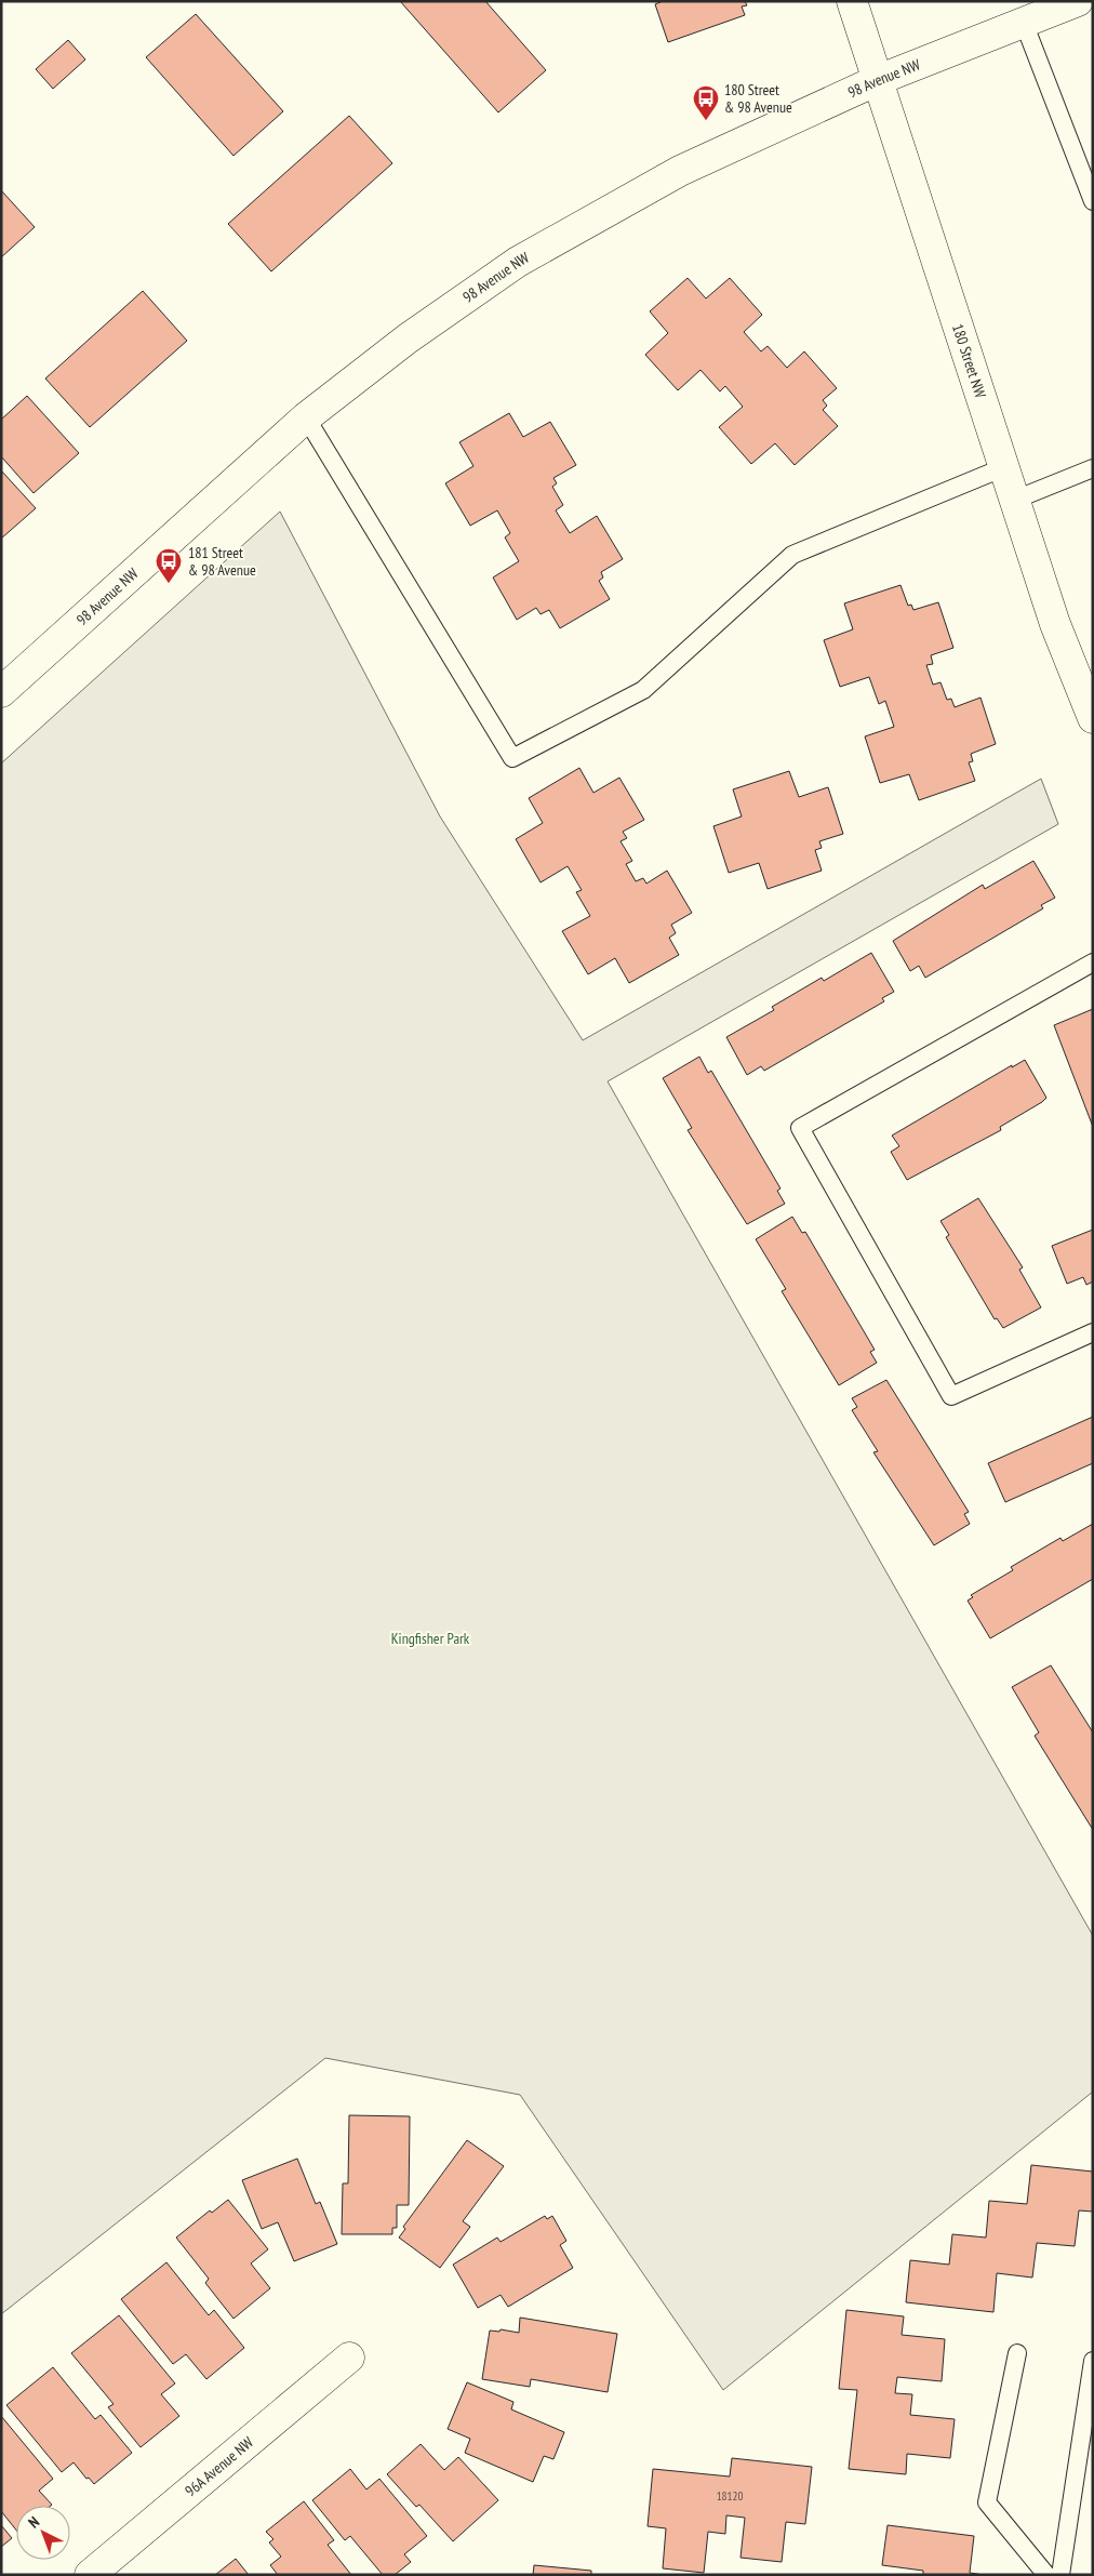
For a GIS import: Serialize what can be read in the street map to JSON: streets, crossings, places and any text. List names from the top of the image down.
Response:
{
  "streets": {
    "street": ["98 Avenue NW", "180 Street NW", "96A Avenue NW"]
  },
  "crossings": [
    ["98 Avenue NW", "180 Street NW"]
  ],
  "parks": ["Kingfisher Park"],
  "places": {
    "bus stop": ["180 Street & 98 Avenue", "181 Street & 98 Avenue"]
  },
  "house_numbers": ["18120"],
  "north": "top left"
}
